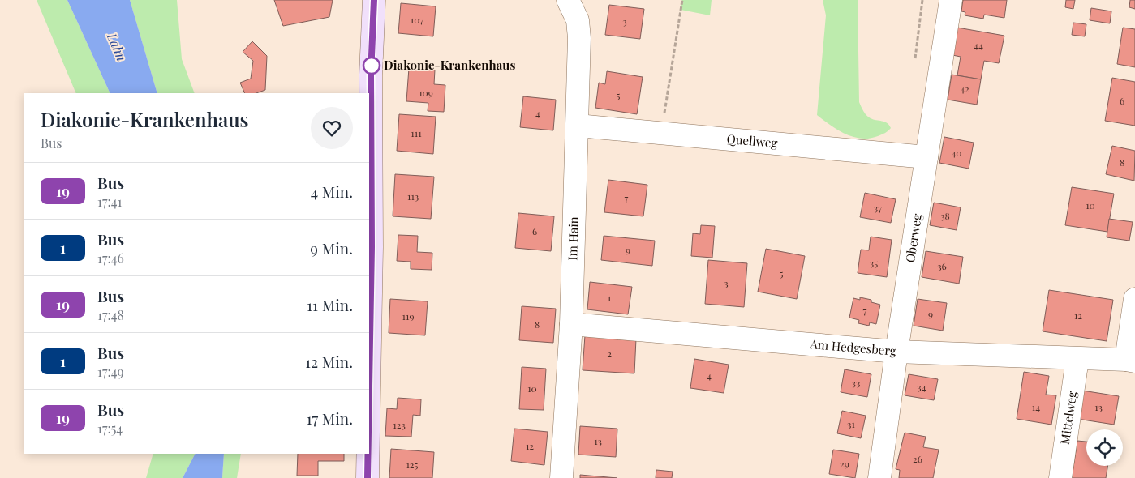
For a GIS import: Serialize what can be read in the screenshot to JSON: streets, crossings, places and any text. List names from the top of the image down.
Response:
{
  "streets": {
    "street": [
      "Quellweg",
      "Im Hain",
      "Oberweg",
      "Am Hedgesberg",
      "Mittelweg"
    ]
  },
  "crossings": [
    ["Quellweg", "Im Hain"],
    ["Quellweg", "Oberweg"],
    ["Im Hain", "Am Hedgesberg"],
    ["Oberweg", "Am Hedgesberg"],
    ["Am Hedgesberg", "Mittelweg"]
  ],
  "water": ["Lahn"],
  "places": ["Diakonie-Krankenhaus"],
  "lines": ["bus line 19"],
  "house_numbers": [
    "107",
    "3",
    "44",
    "42",
    "109",
    "5",
    "6",
    "4",
    "111",
    "40",
    "8",
    "113",
    "7",
    "10",
    "37",
    "38",
    "6",
    "9",
    "35",
    "36",
    "5",
    "3",
    "1",
    "7",
    "9",
    "12",
    "119",
    "8",
    "2",
    "4",
    "33",
    "34",
    "10",
    "14",
    "13",
    "31",
    "123",
    "13",
    "12",
    "26",
    "29",
    "125"
  ],
  "page": {
    "heading": ["Diakonie-Krankenhaus", "Bus"],
    "list": [
      {
        "mark": "19",
        "name": "Bus",
        "note": "17:41",
        "value": "4 Min."
      },
      {
        "mark": "1",
        "name": "Bus",
        "note": "17:46",
        "value": "9 Min."
      },
      {
        "mark": "19",
        "name": "Bus",
        "note": "17:48",
        "value": "11 Min."
      },
      {
        "mark": "1",
        "name": "Bus",
        "note": "17:49",
        "value": "12 Min."
      },
      {
        "mark": "19",
        "name": "Bus",
        "note": "17:54",
        "value": "17 Min."
      }
    ]
  }
}
